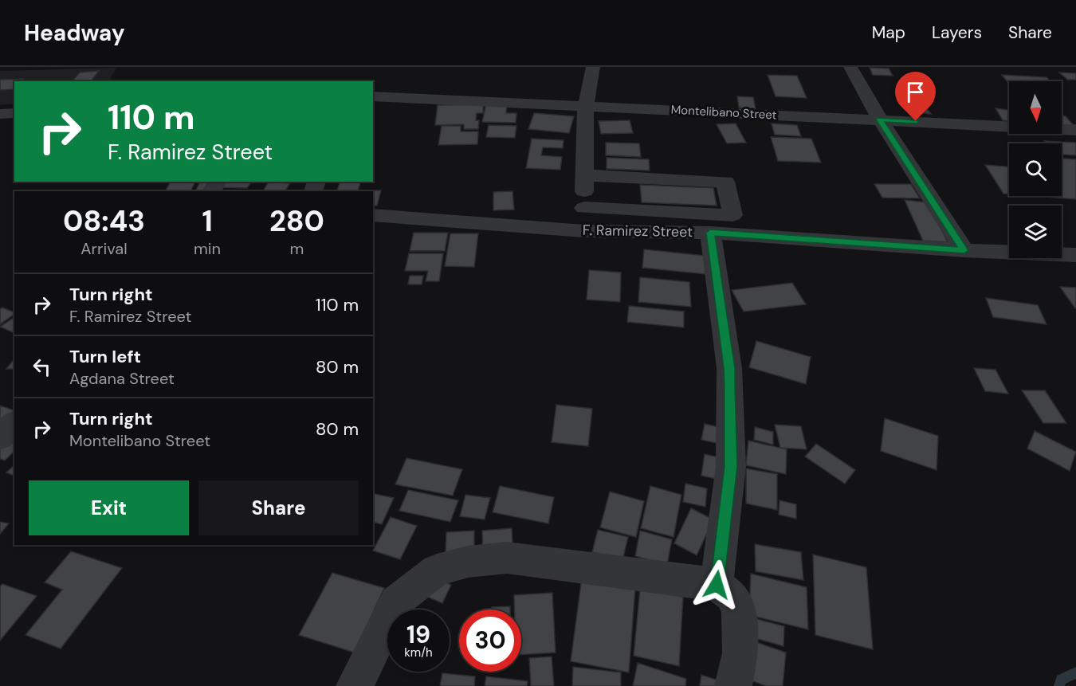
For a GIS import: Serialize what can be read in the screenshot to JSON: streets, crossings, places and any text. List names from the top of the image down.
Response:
{
  "streets": {
    "street": ["Montelibano Street", "F. Ramirez Street"]
  },
  "north": "bottom",
  "page": {
    "header": "Headway",
    "nav": ["Map", "Layers", "Share"],
    "turn": ["110 m", "F. Ramirez Street"],
    "eta": [
      "08:43",
      "Arrival",
      "1",
      "min",
      "280",
      "m"
    ],
    "list": [
      {
        "name": "Turn right",
        "note": "F. Ramirez Street",
        "value": "110 m"
      },
      {
        "name": "Turn left",
        "note": "Agdana Street",
        "value": "80 m"
      },
      {
        "name": "Turn right",
        "note": "Montelibano Street",
        "value": "80 m"
      }
    ],
    "buttons": ["Exit", "Share"],
    "speed": "19 km/h",
    "limit": "30"
  }
}
